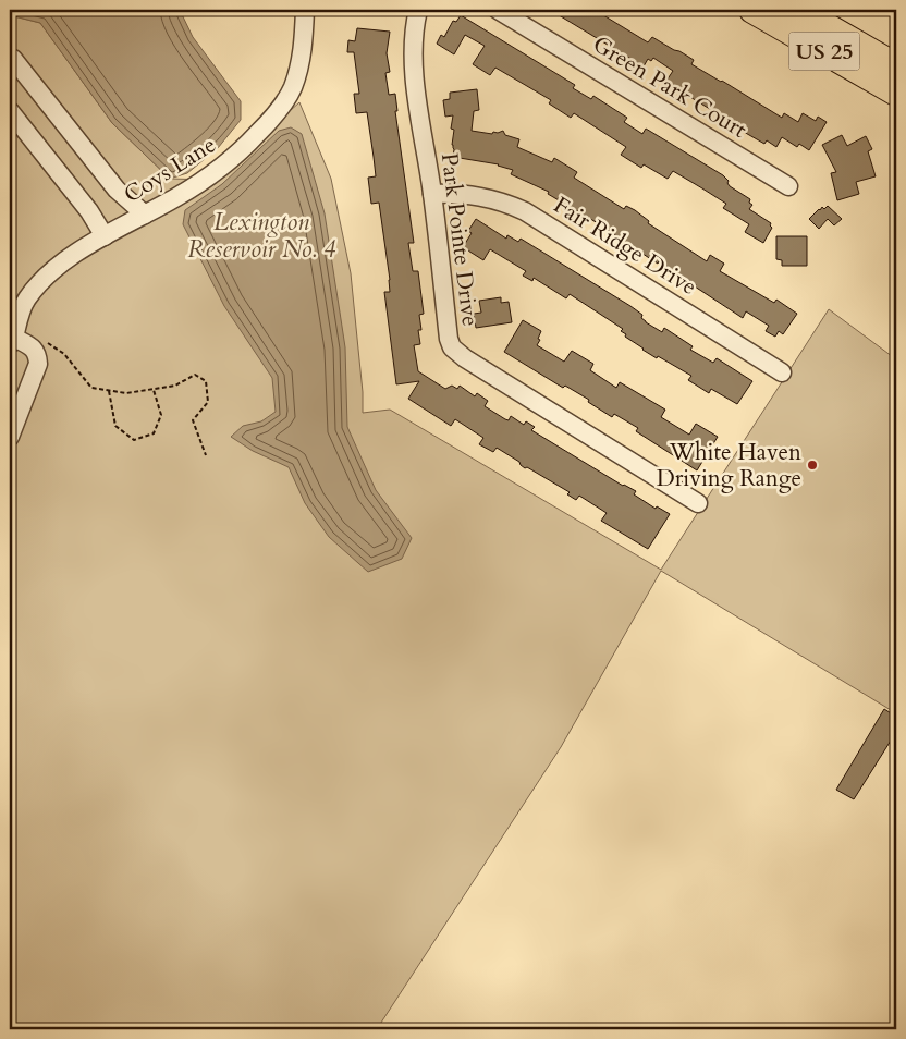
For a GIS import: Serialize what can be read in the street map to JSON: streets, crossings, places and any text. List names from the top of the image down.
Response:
{
  "streets": {
    "highway": ["US 25"],
    "street": [
      "Green Park Court",
      "Coys Lane",
      "Park Pointe Drive",
      "Fair Ridge Drive"
    ]
  },
  "crossings": [
    ["Park Pointe Drive", "Fair Ridge Drive"]
  ],
  "water": ["Lexington Reservoir No. 4"],
  "places": ["White Haven Driving Range"]
}
